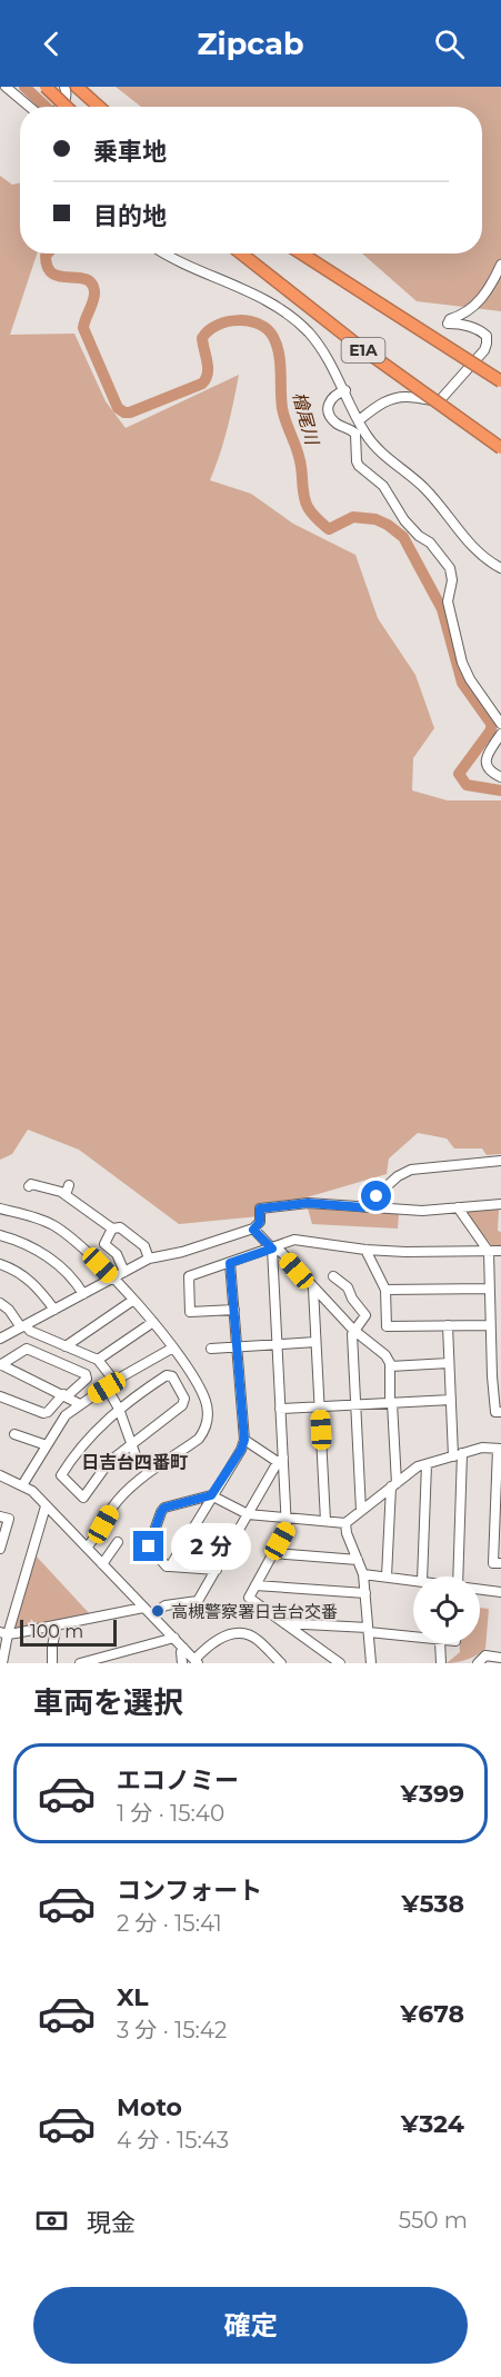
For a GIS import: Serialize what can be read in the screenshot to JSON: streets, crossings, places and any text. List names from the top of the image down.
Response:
{
  "streets": {
    "highway": ["E1A"]
  },
  "districts": ["日吉台四番町"],
  "water": ["檜尾川"],
  "places": ["高槻警察署日吉台交番"],
  "scale_bar": "100 m",
  "page": {
    "header": "Zipcab",
    "banner": ["乗車地", "目的地"],
    "bubble": "2 分",
    "scale": "100 m",
    "heading": "車両を選択",
    "list": [
      {
        "name": "エコノミー",
        "note": "1 分 · 15:40",
        "value": "¥399"
      },
      {
        "name": "コンフォート",
        "note": "2 分 · 15:41",
        "value": "¥538"
      },
      {
        "name": "XL",
        "note": "3 分 · 15:42",
        "value": "¥678"
      },
      {
        "name": "Moto",
        "note": "4 分 · 15:43",
        "value": "¥324"
      }
    ],
    "pay": ["現金", "550 m"],
    "buttons": "確定"
  }
}
